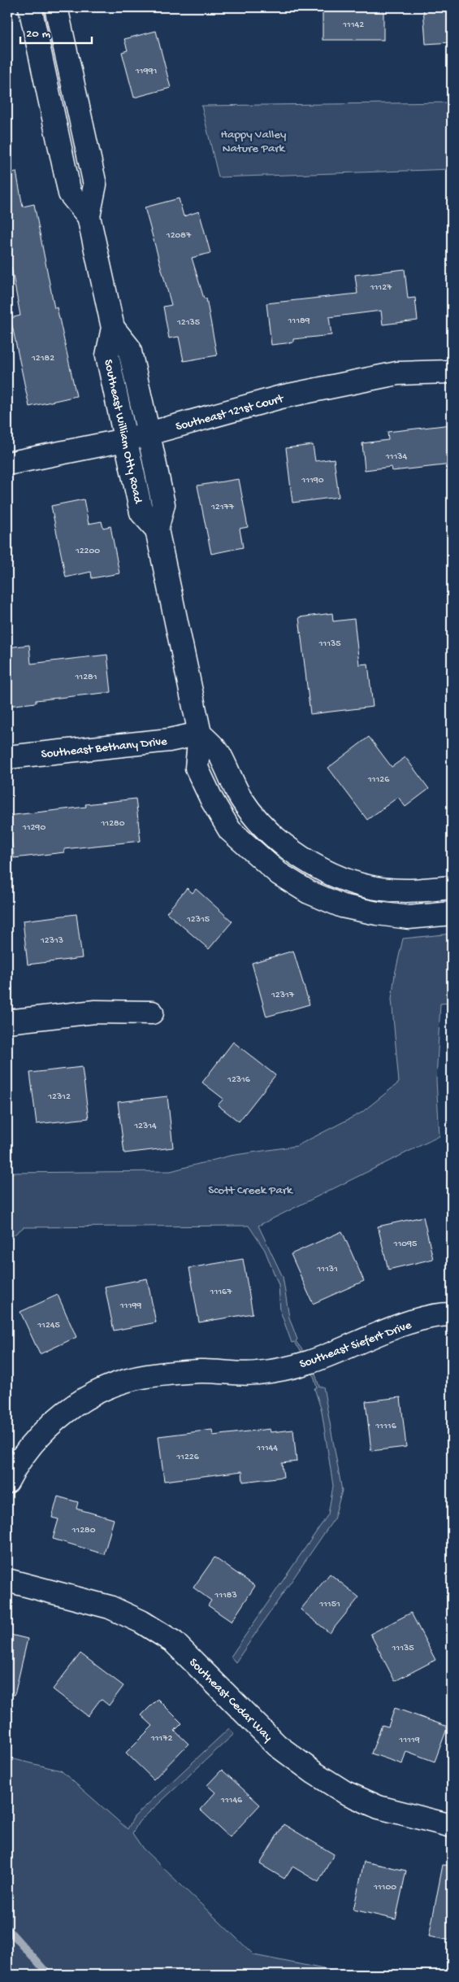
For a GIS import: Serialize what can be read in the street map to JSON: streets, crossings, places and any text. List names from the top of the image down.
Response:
{
  "streets": {
    "street": [
      "Southeast 121st Court",
      "Southeast William Otty Road",
      "Southeast Bethany Drive",
      "Southeast Siefert Drive",
      "Southeast Cedar Way"
    ]
  },
  "crossings": [
    ["Southeast 121st Court", "Southeast William Otty Road"],
    ["Southeast William Otty Road", "Southeast Bethany Drive"]
  ],
  "parks": ["Happy Valley Nature Park", "Scott Creek Park"],
  "house_numbers": [
    "11142",
    "11991",
    "12087",
    "11127",
    "11189",
    "12135",
    "12182",
    "11134",
    "11190",
    "12177",
    "12200",
    "11135",
    "11281",
    "11126",
    "11280",
    "11290",
    "12315",
    "12313",
    "12317",
    "12316",
    "12312",
    "12314",
    "11095",
    "11131",
    "11167",
    "11199",
    "11245",
    "11116",
    "11144",
    "11226",
    "11280",
    "11183",
    "11151",
    "11135",
    "11172",
    "11119",
    "11146",
    "11100"
  ],
  "scale_bar": "20 m"
}
